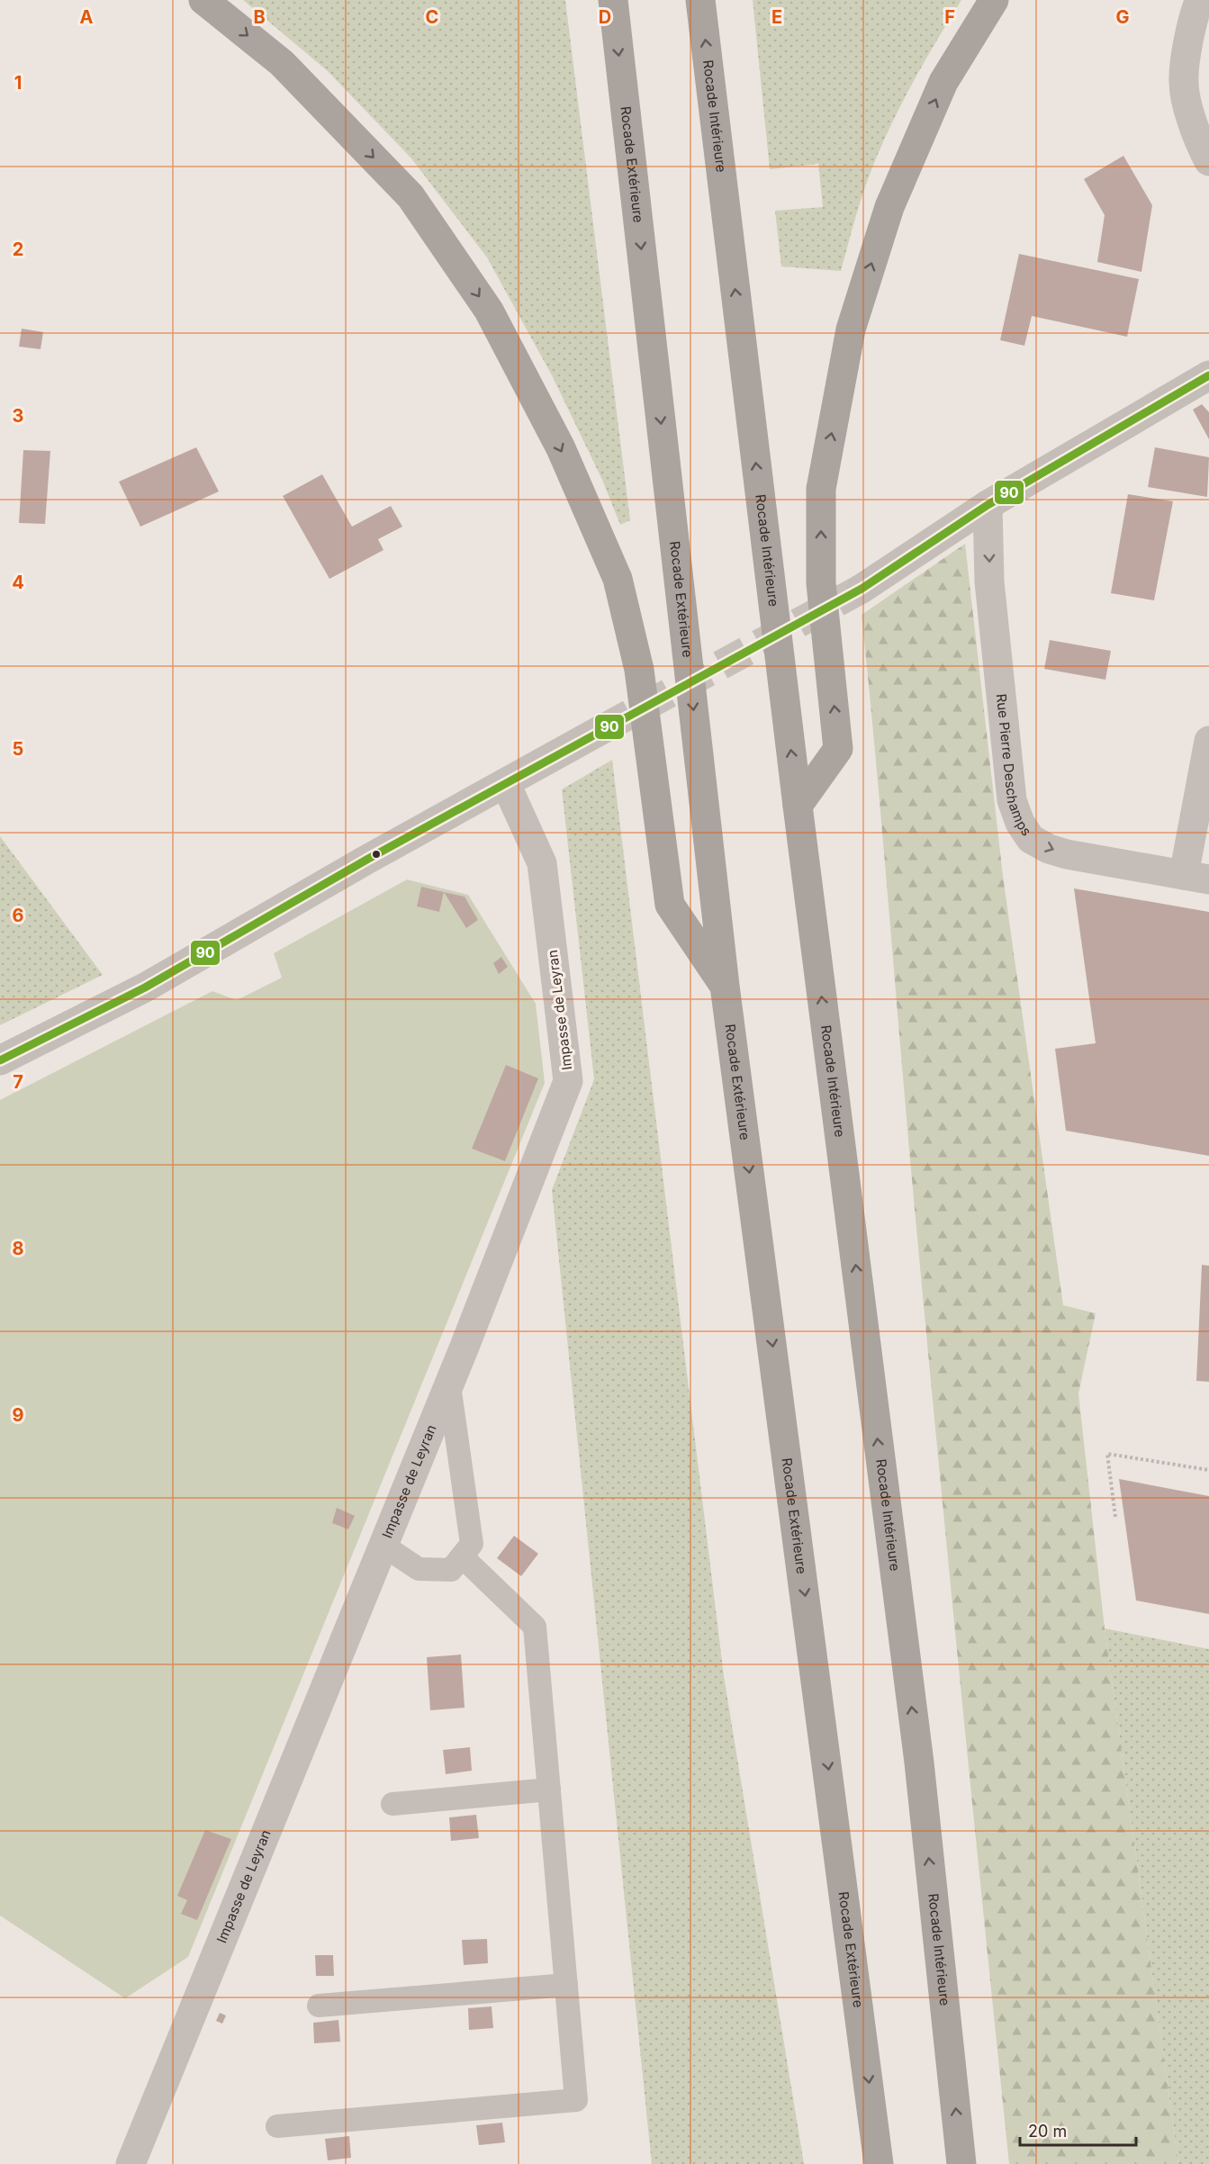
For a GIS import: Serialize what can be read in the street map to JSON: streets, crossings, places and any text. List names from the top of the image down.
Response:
{
  "streets": {
    "highway": ["Rocade Intérieure", "Rocade Extérieure"],
    "street": ["Rue Pierre Deschamps", "Impasse de Leyran"]
  },
  "one_way": ["Rue Pierre Deschamps"],
  "lines": ["transit line 90"],
  "scale_bar": "20 m",
  "grid": {
    "columns": [
      "A",
      "B",
      "C",
      "D",
      "E",
      "F",
      "G"
    ],
    "rows": [
      "1",
      "2",
      "3",
      "4",
      "5",
      "6",
      "7",
      "8",
      "9"
    ]
  }
}
